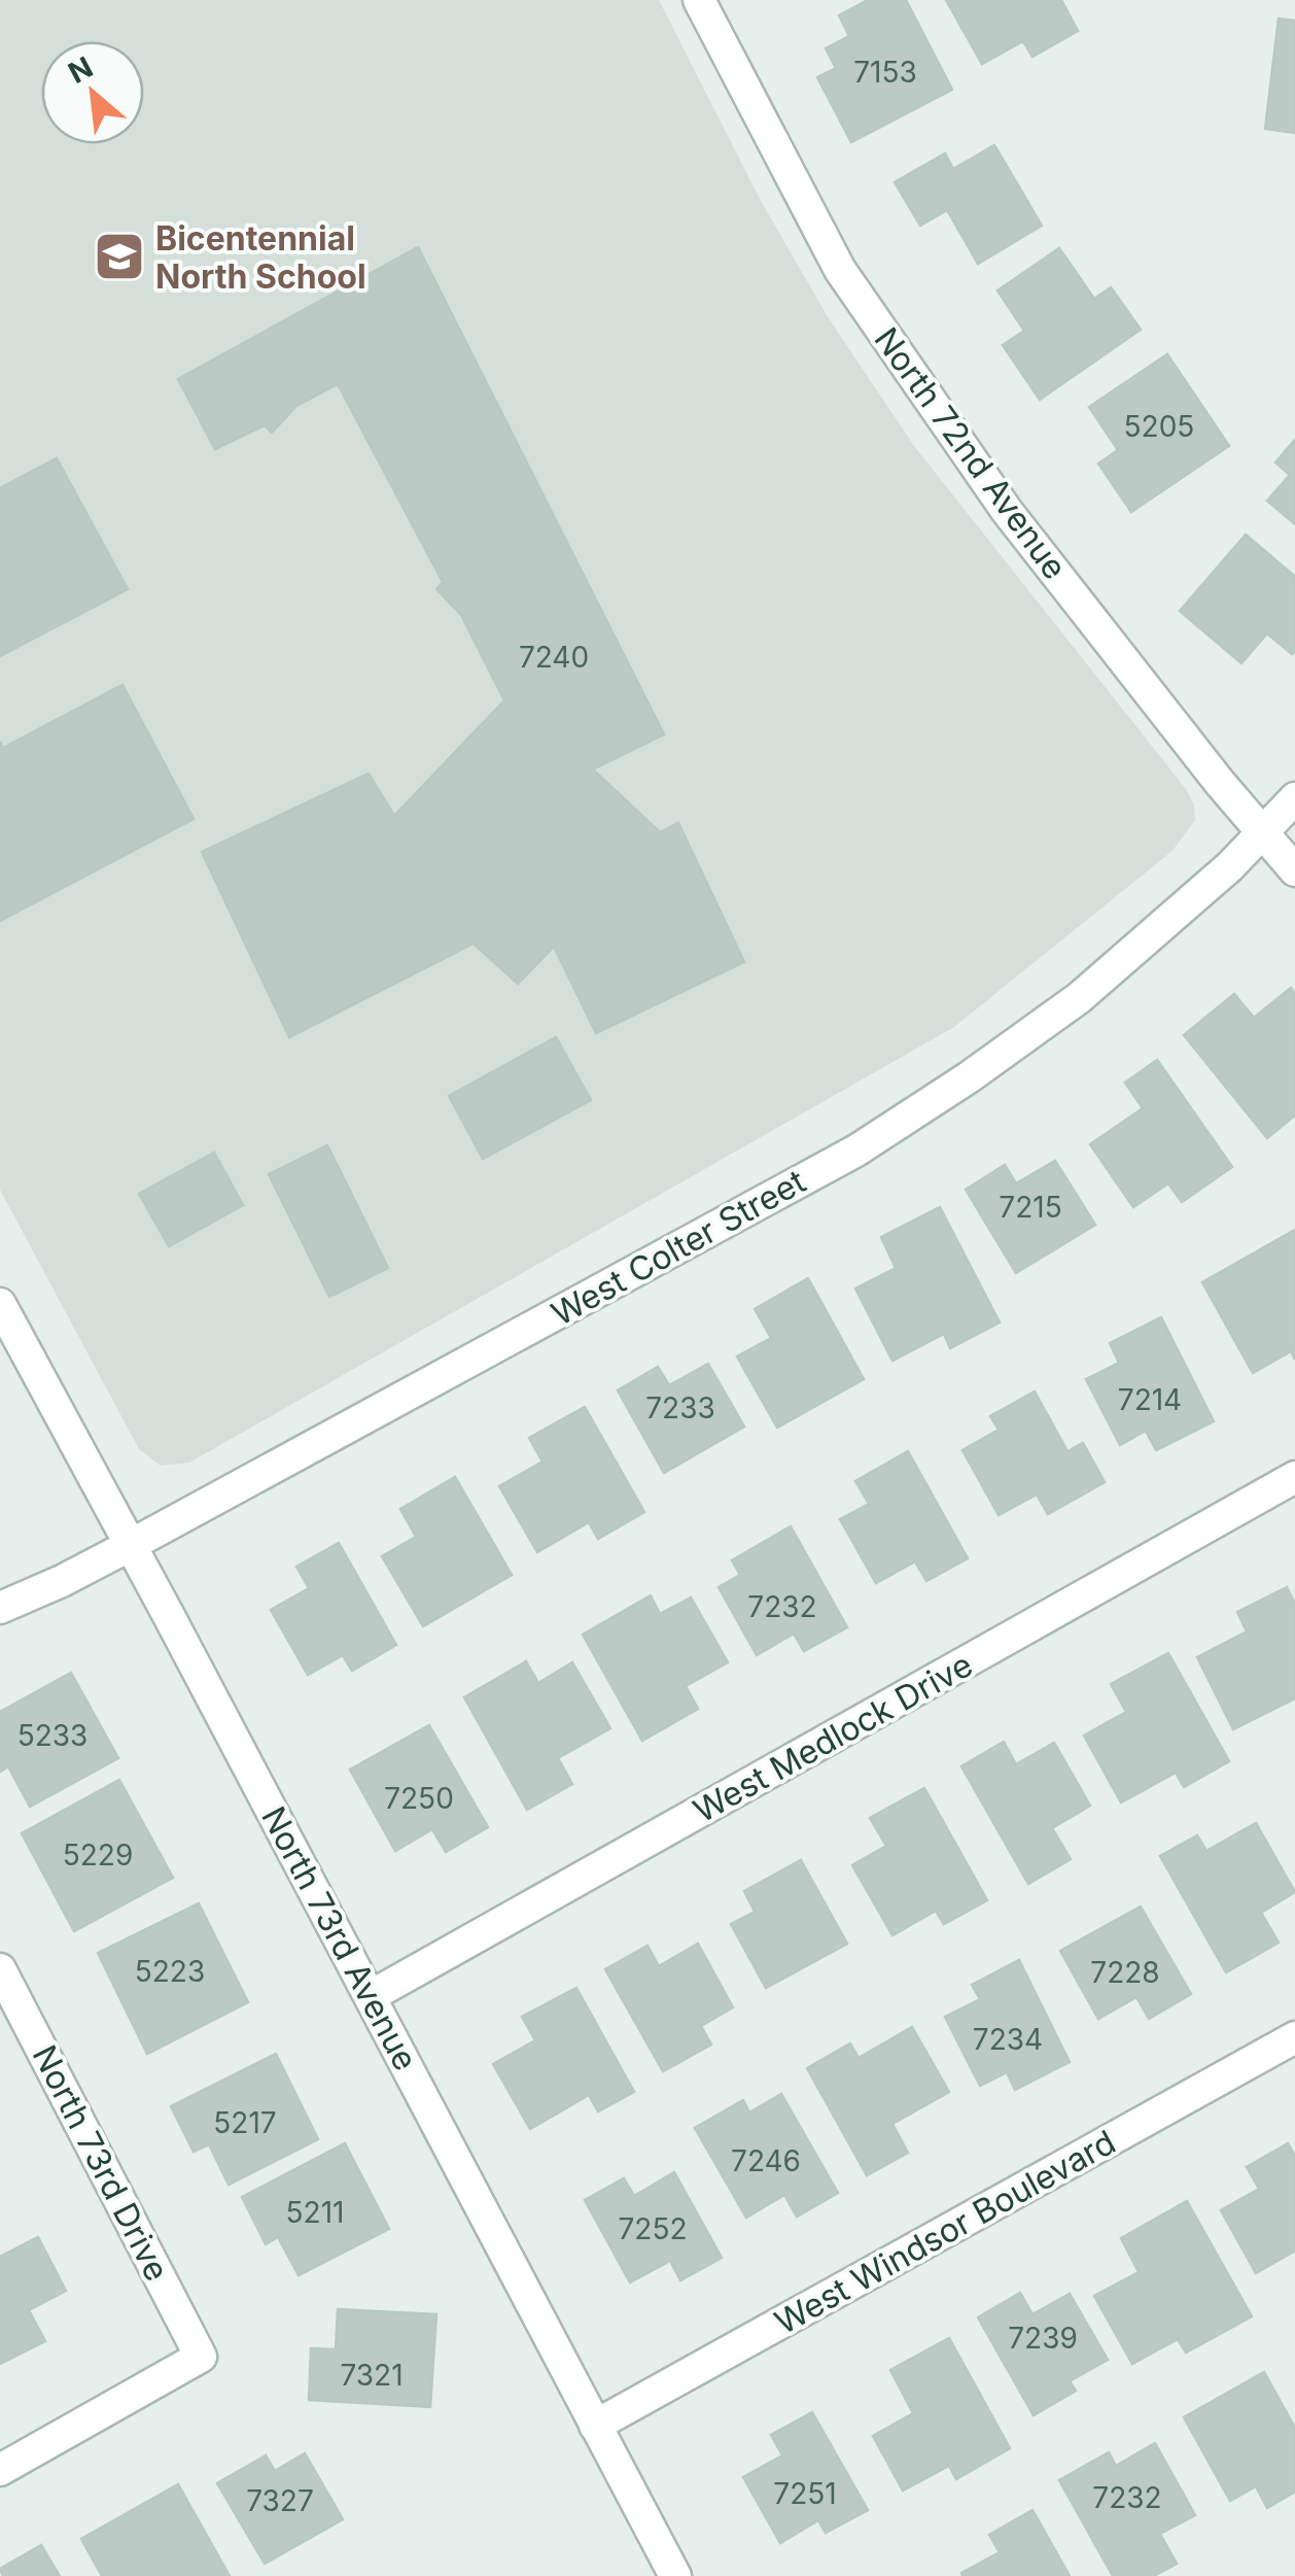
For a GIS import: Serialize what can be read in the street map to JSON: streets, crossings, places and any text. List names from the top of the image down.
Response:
{
  "streets": {
    "street": [
      "North 72nd Avenue",
      "West Colter Street",
      "West Medlock Drive",
      "North 73rd Avenue",
      "North 73rd Drive",
      "West Windsor Boulevard"
    ]
  },
  "crossings": [
    ["North 72nd Avenue", "West Colter Street"],
    ["West Colter Street", "North 73rd Avenue"],
    ["West Medlock Drive", "North 73rd Avenue"],
    ["North 73rd Avenue", "West Windsor Boulevard"]
  ],
  "places": {
    "school or university": ["Bicentennial North School"]
  },
  "house_numbers": [
    "7153",
    "5205",
    "7240",
    "7215",
    "7214",
    "7233",
    "7232",
    "5233",
    "7250",
    "5229",
    "5223",
    "7228",
    "7234",
    "5217",
    "7246",
    "5211",
    "7252",
    "7239",
    "7321",
    "7251",
    "7232",
    "7327"
  ],
  "north": "top left"
}
